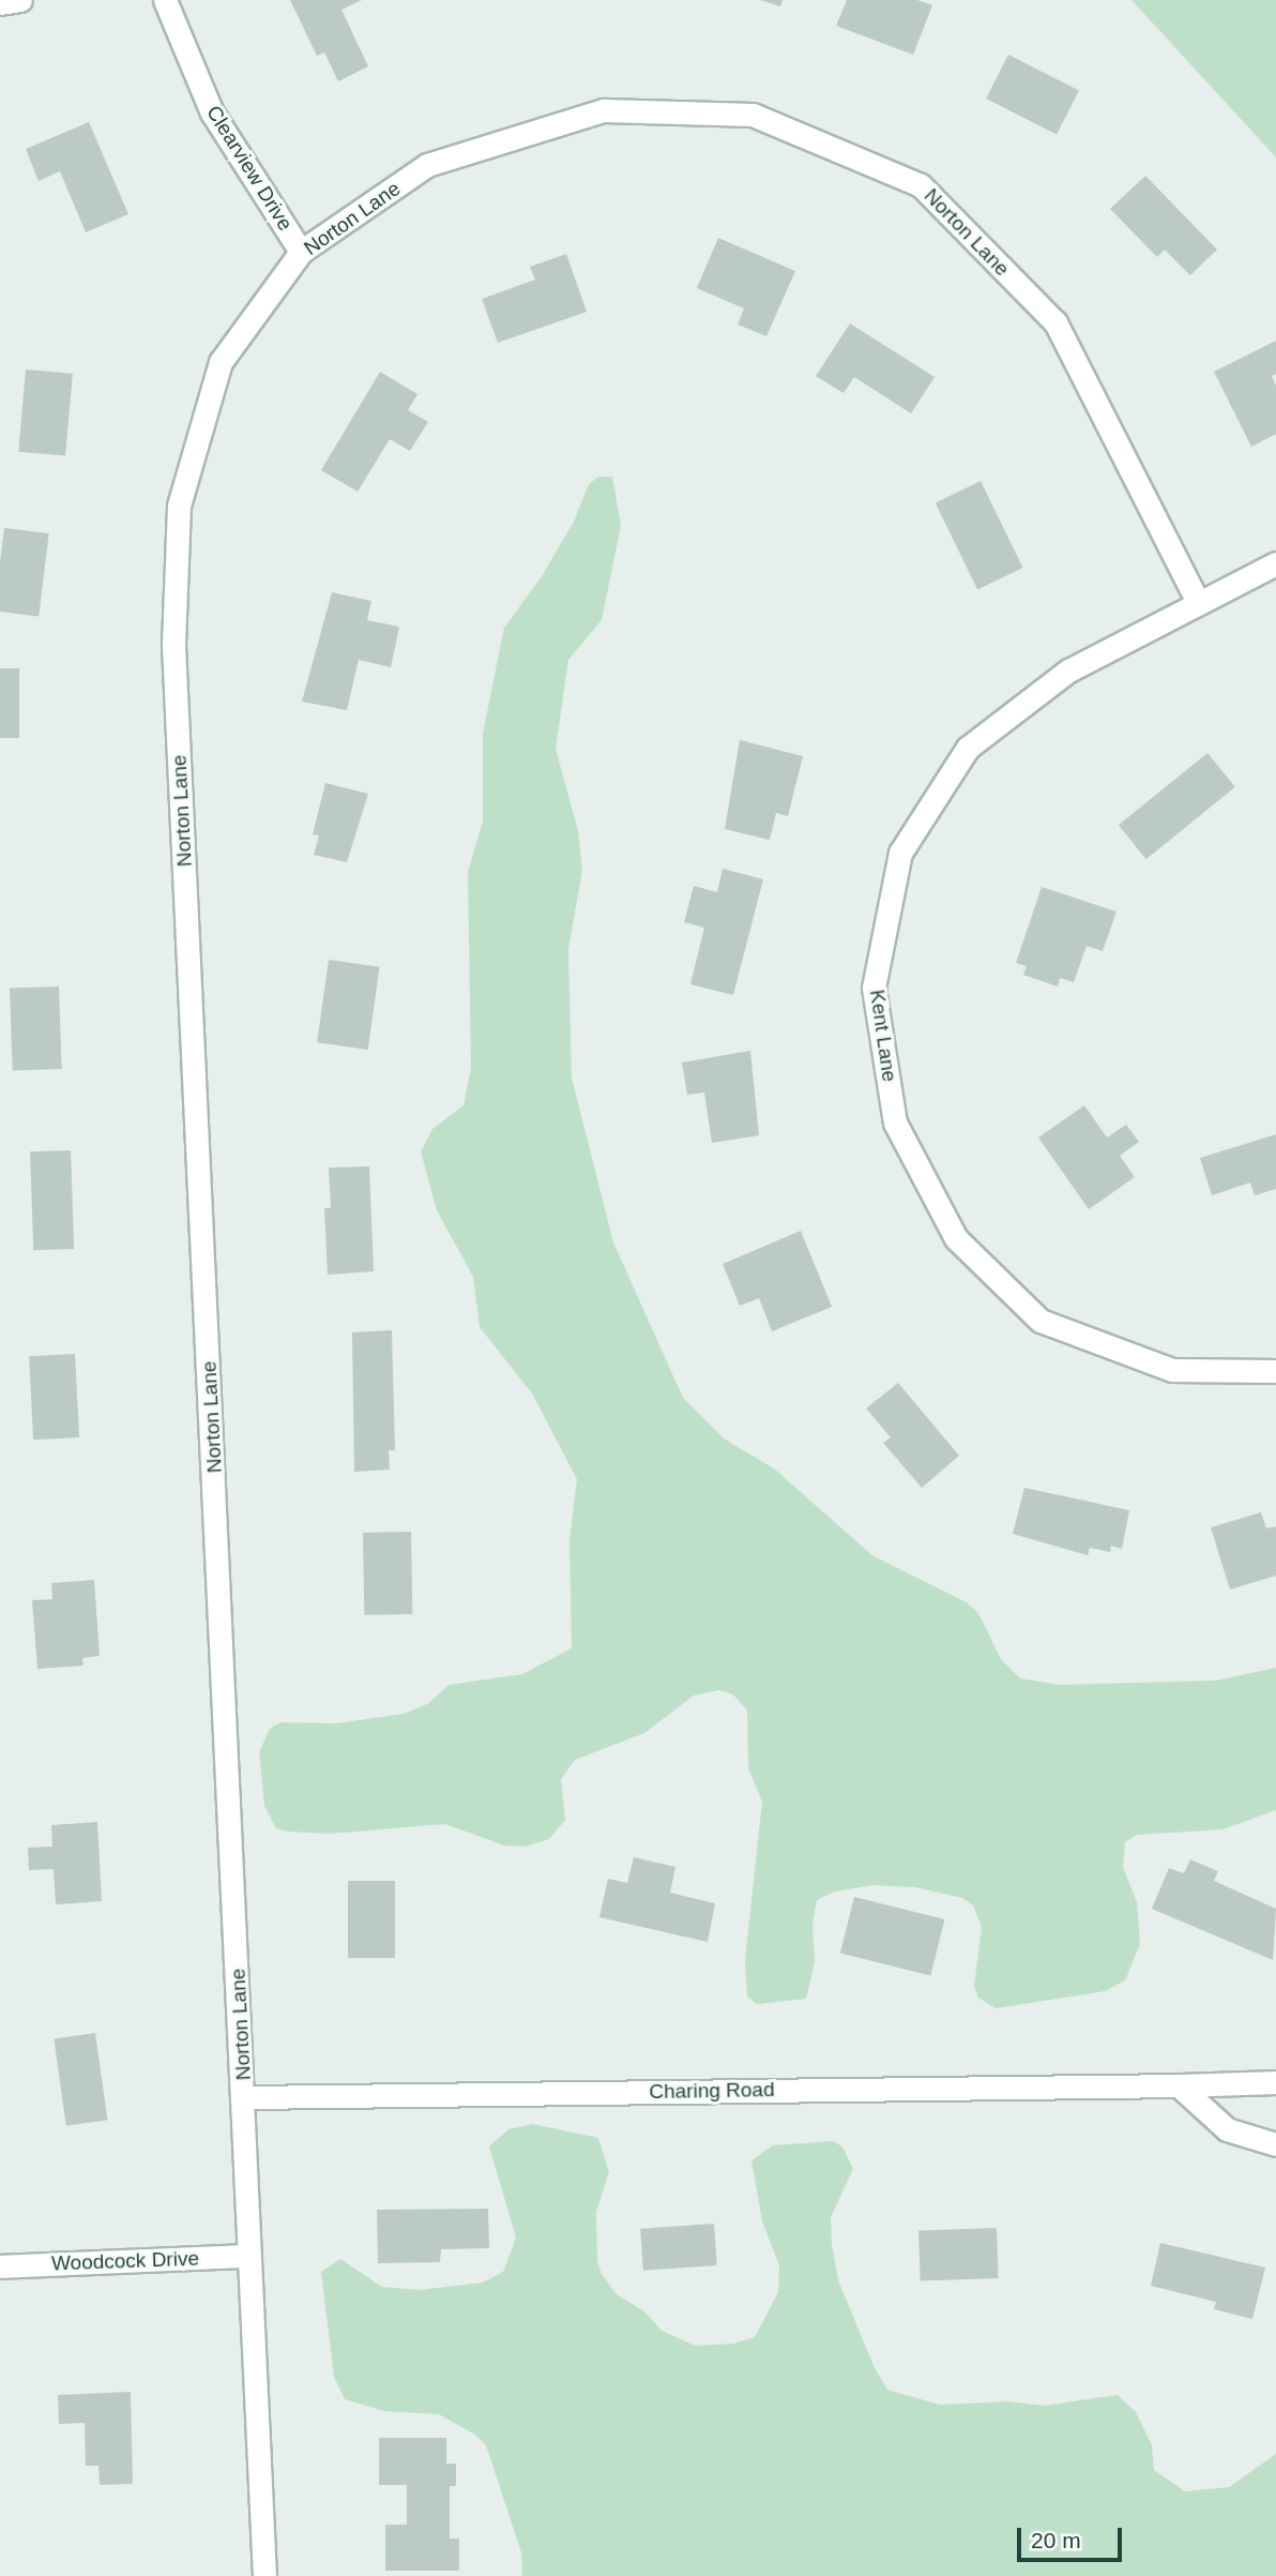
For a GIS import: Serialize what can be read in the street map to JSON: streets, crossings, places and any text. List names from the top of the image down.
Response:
{
  "streets": {
    "street": [
      "Clearview Drive",
      "Norton Lane",
      "Kent Lane",
      "Charing Road",
      "Woodcock Drive"
    ]
  },
  "crossings": [
    ["Clearview Drive", "Norton Lane"],
    ["Norton Lane", "Kent Lane"],
    ["Norton Lane", "Charing Road"],
    ["Norton Lane", "Woodcock Drive"]
  ],
  "scale_bar": "20 m"
}
